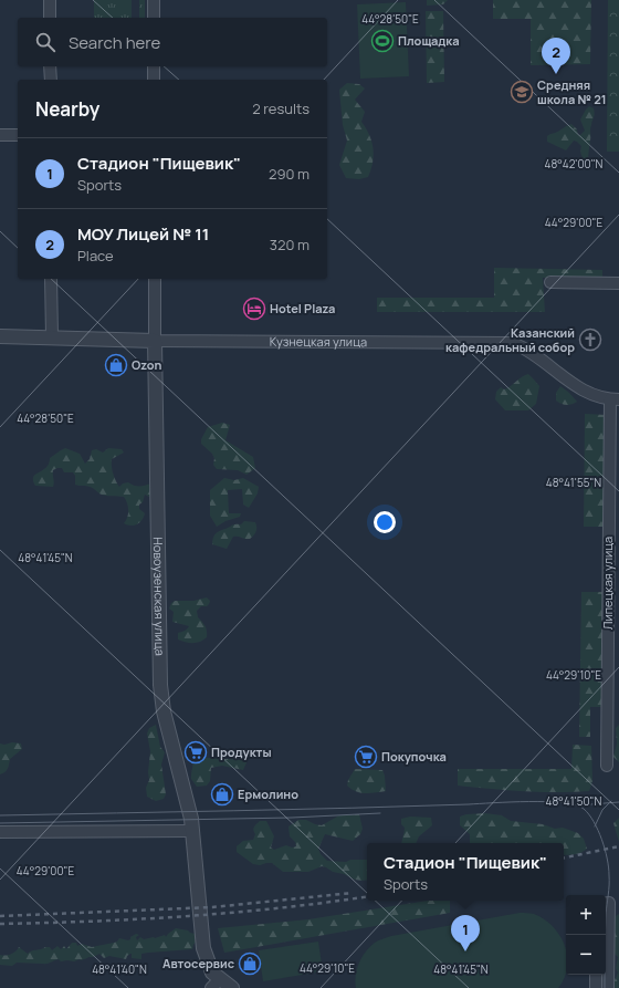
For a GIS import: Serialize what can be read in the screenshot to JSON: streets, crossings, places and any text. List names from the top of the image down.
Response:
{
  "streets": {
    "street": ["Кузнецкая улица", "Липецкая улица", "Новоузенская улица"]
  },
  "crossings": [
    ["Кузнецкая улица", "Липецкая улица"],
    ["Кузнецкая улица", "Новоузенская улица"]
  ],
  "places": {
    "sports": ["Площадка"],
    "school or university": ["Средняя школа № 21"],
    "hotel": ["Hotel Plaza"],
    "church": ["Казанский кафедральный собор"],
    "shop": ["Ozon", "Ермолино", "Автосервис"],
    "supermarket": ["Продукты", "Покупочка"]
  },
  "page": {
    "search": "Search here",
    "pins": ["2", "1"],
    "heading": ["Nearby", "2 results"],
    "list": [
      {
        "mark": "1",
        "name": "Стадион \"Пищевик\"",
        "note": "Sports",
        "value": "290 m"
      },
      {
        "mark": "2",
        "name": "МОУ Лицей № 11",
        "note": "Place",
        "value": "320 m"
      }
    ],
    "popup": ["Стадион \"Пищевик\"", "Sports"],
    "map_buttons": ["+", "−"]
  },
  "coordinates": [
    "44°28'50\"E",
    "48°42'00\"N",
    "44°29'00\"E",
    "48°41'55\"N",
    "48°41'45\"N",
    "44°29'10\"E",
    "48°41'50\"N",
    "48°41'40\"N"
  ]
}
